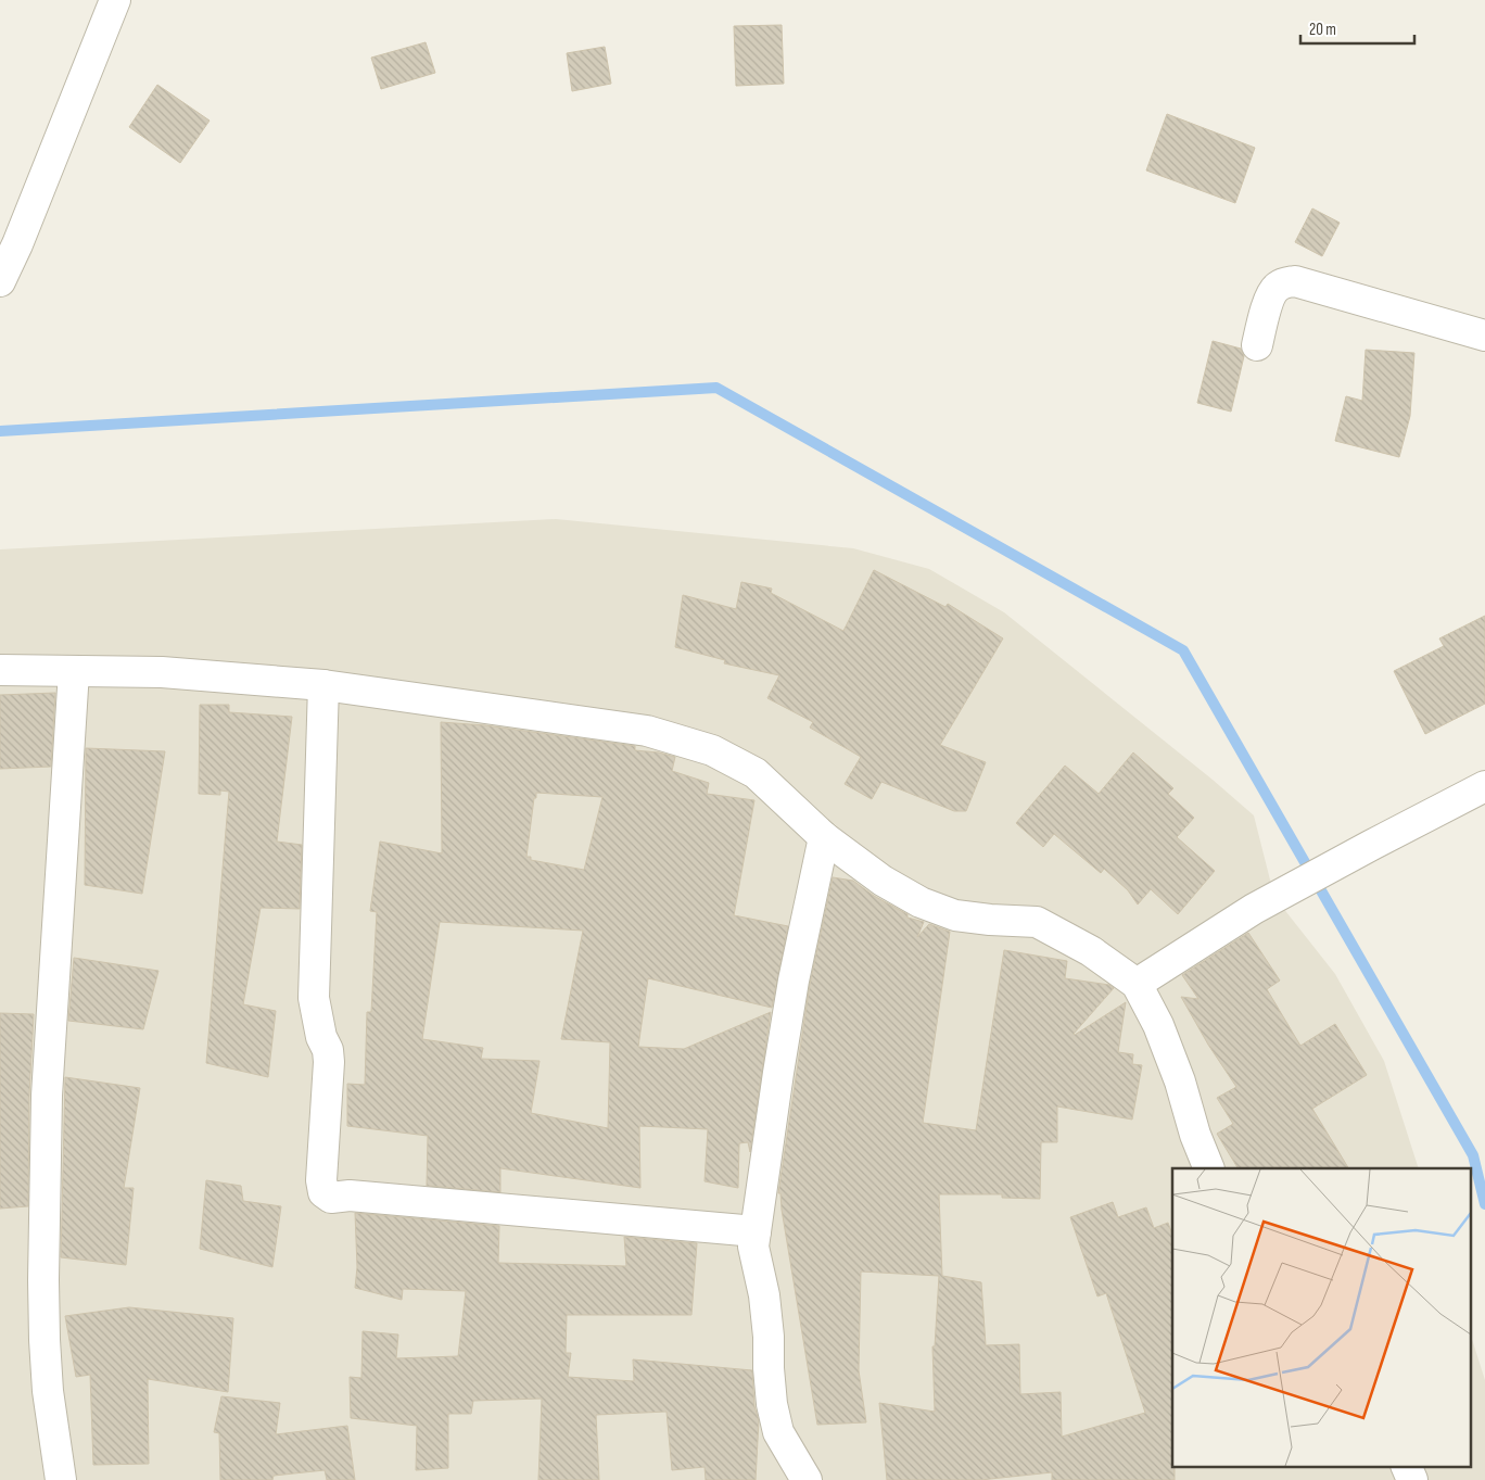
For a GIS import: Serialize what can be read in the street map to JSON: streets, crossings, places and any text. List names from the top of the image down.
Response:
{
  "scale_bar": "20 m"
}
